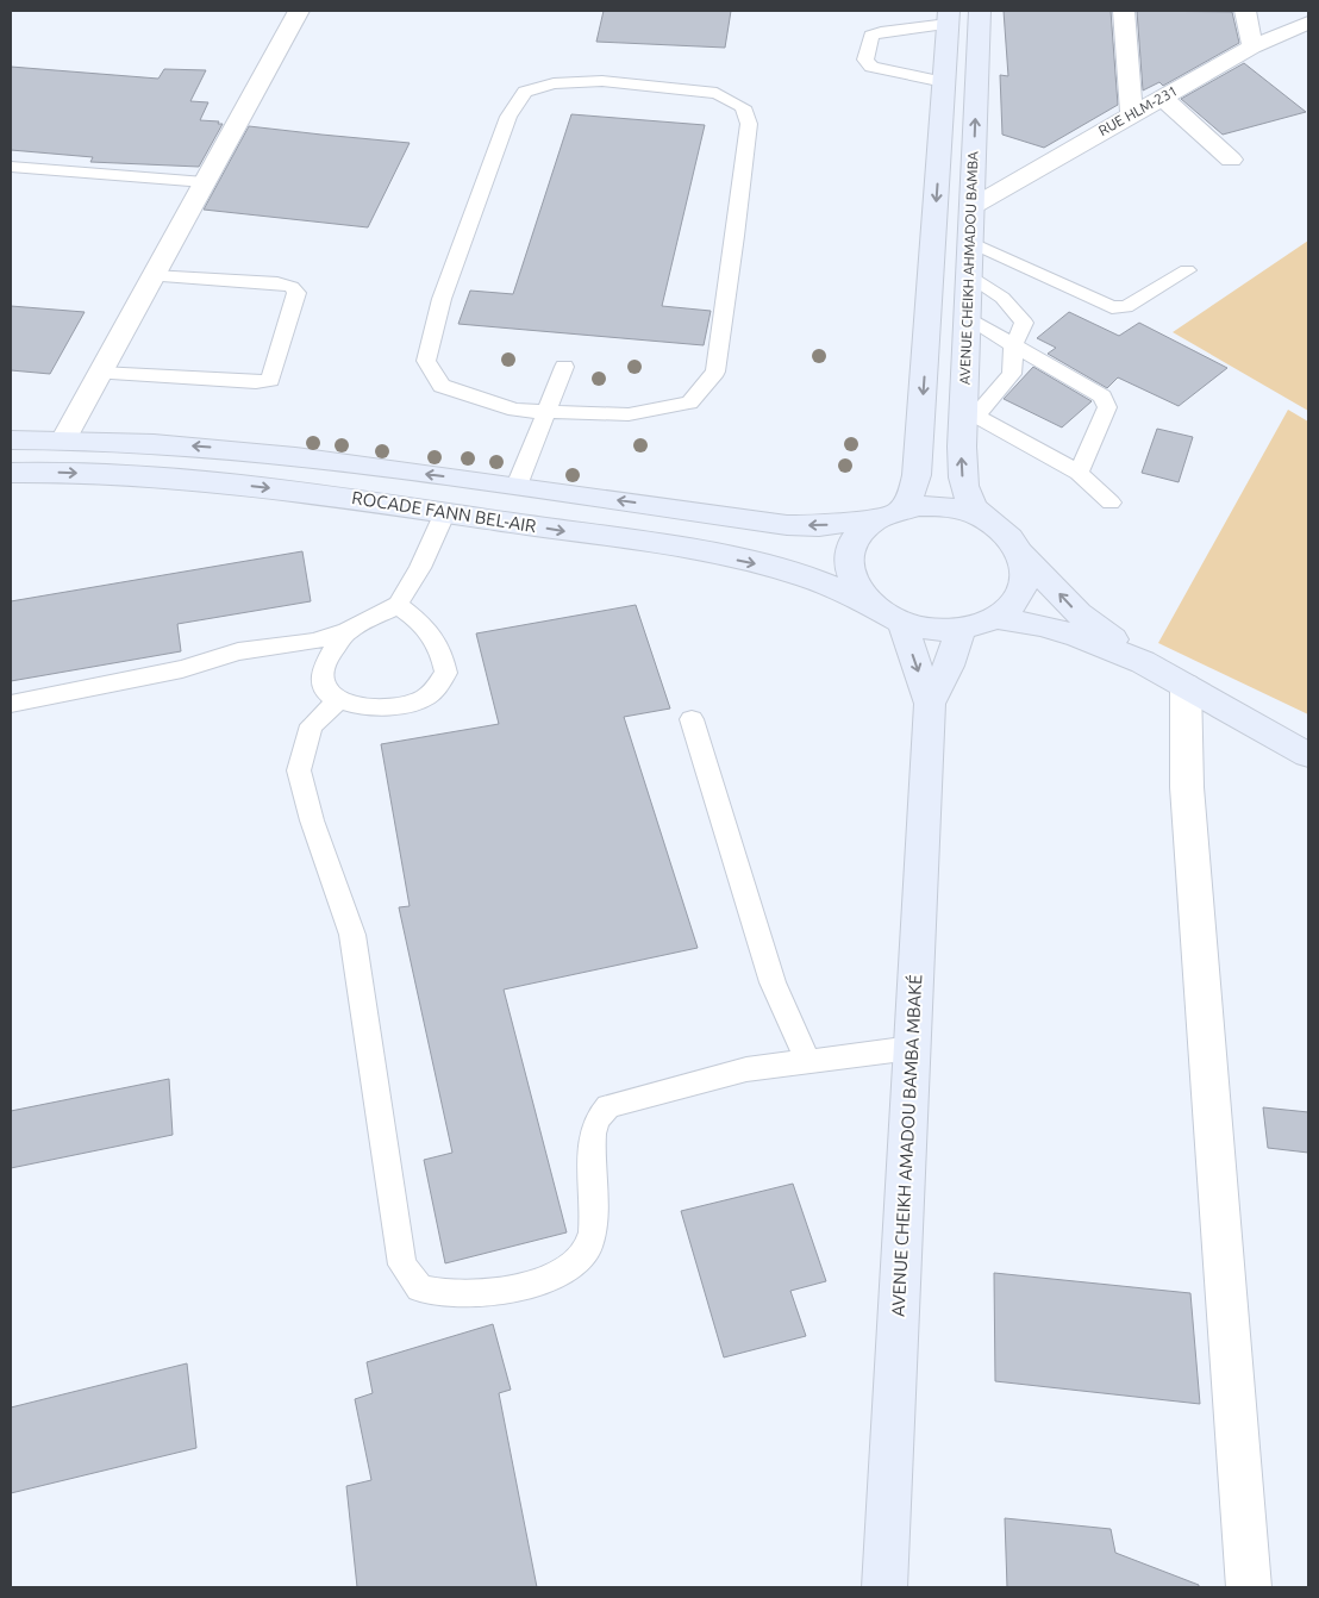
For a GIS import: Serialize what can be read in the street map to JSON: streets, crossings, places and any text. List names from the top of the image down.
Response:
{
  "streets": {
    "street": [
      "RUE HLM-231",
      "AVENUE CHEIKH AHMADOU BAMBA",
      "ROCADE FANN BEL-AIR",
      "AVENUE CHEIKH AMADOU BAMBA MBAKÉ"
    ]
  },
  "crossings": [
    ["RUE HLM-231", "AVENUE CHEIKH AHMADOU BAMBA"],
    ["AVENUE CHEIKH AHMADOU BAMBA", "ROCADE FANN BEL-AIR"],
    ["AVENUE CHEIKH AHMADOU BAMBA", "AVENUE CHEIKH AMADOU BAMBA MBAKÉ"],
    ["ROCADE FANN BEL-AIR", "AVENUE CHEIKH AMADOU BAMBA MBAKÉ"]
  ]
}
